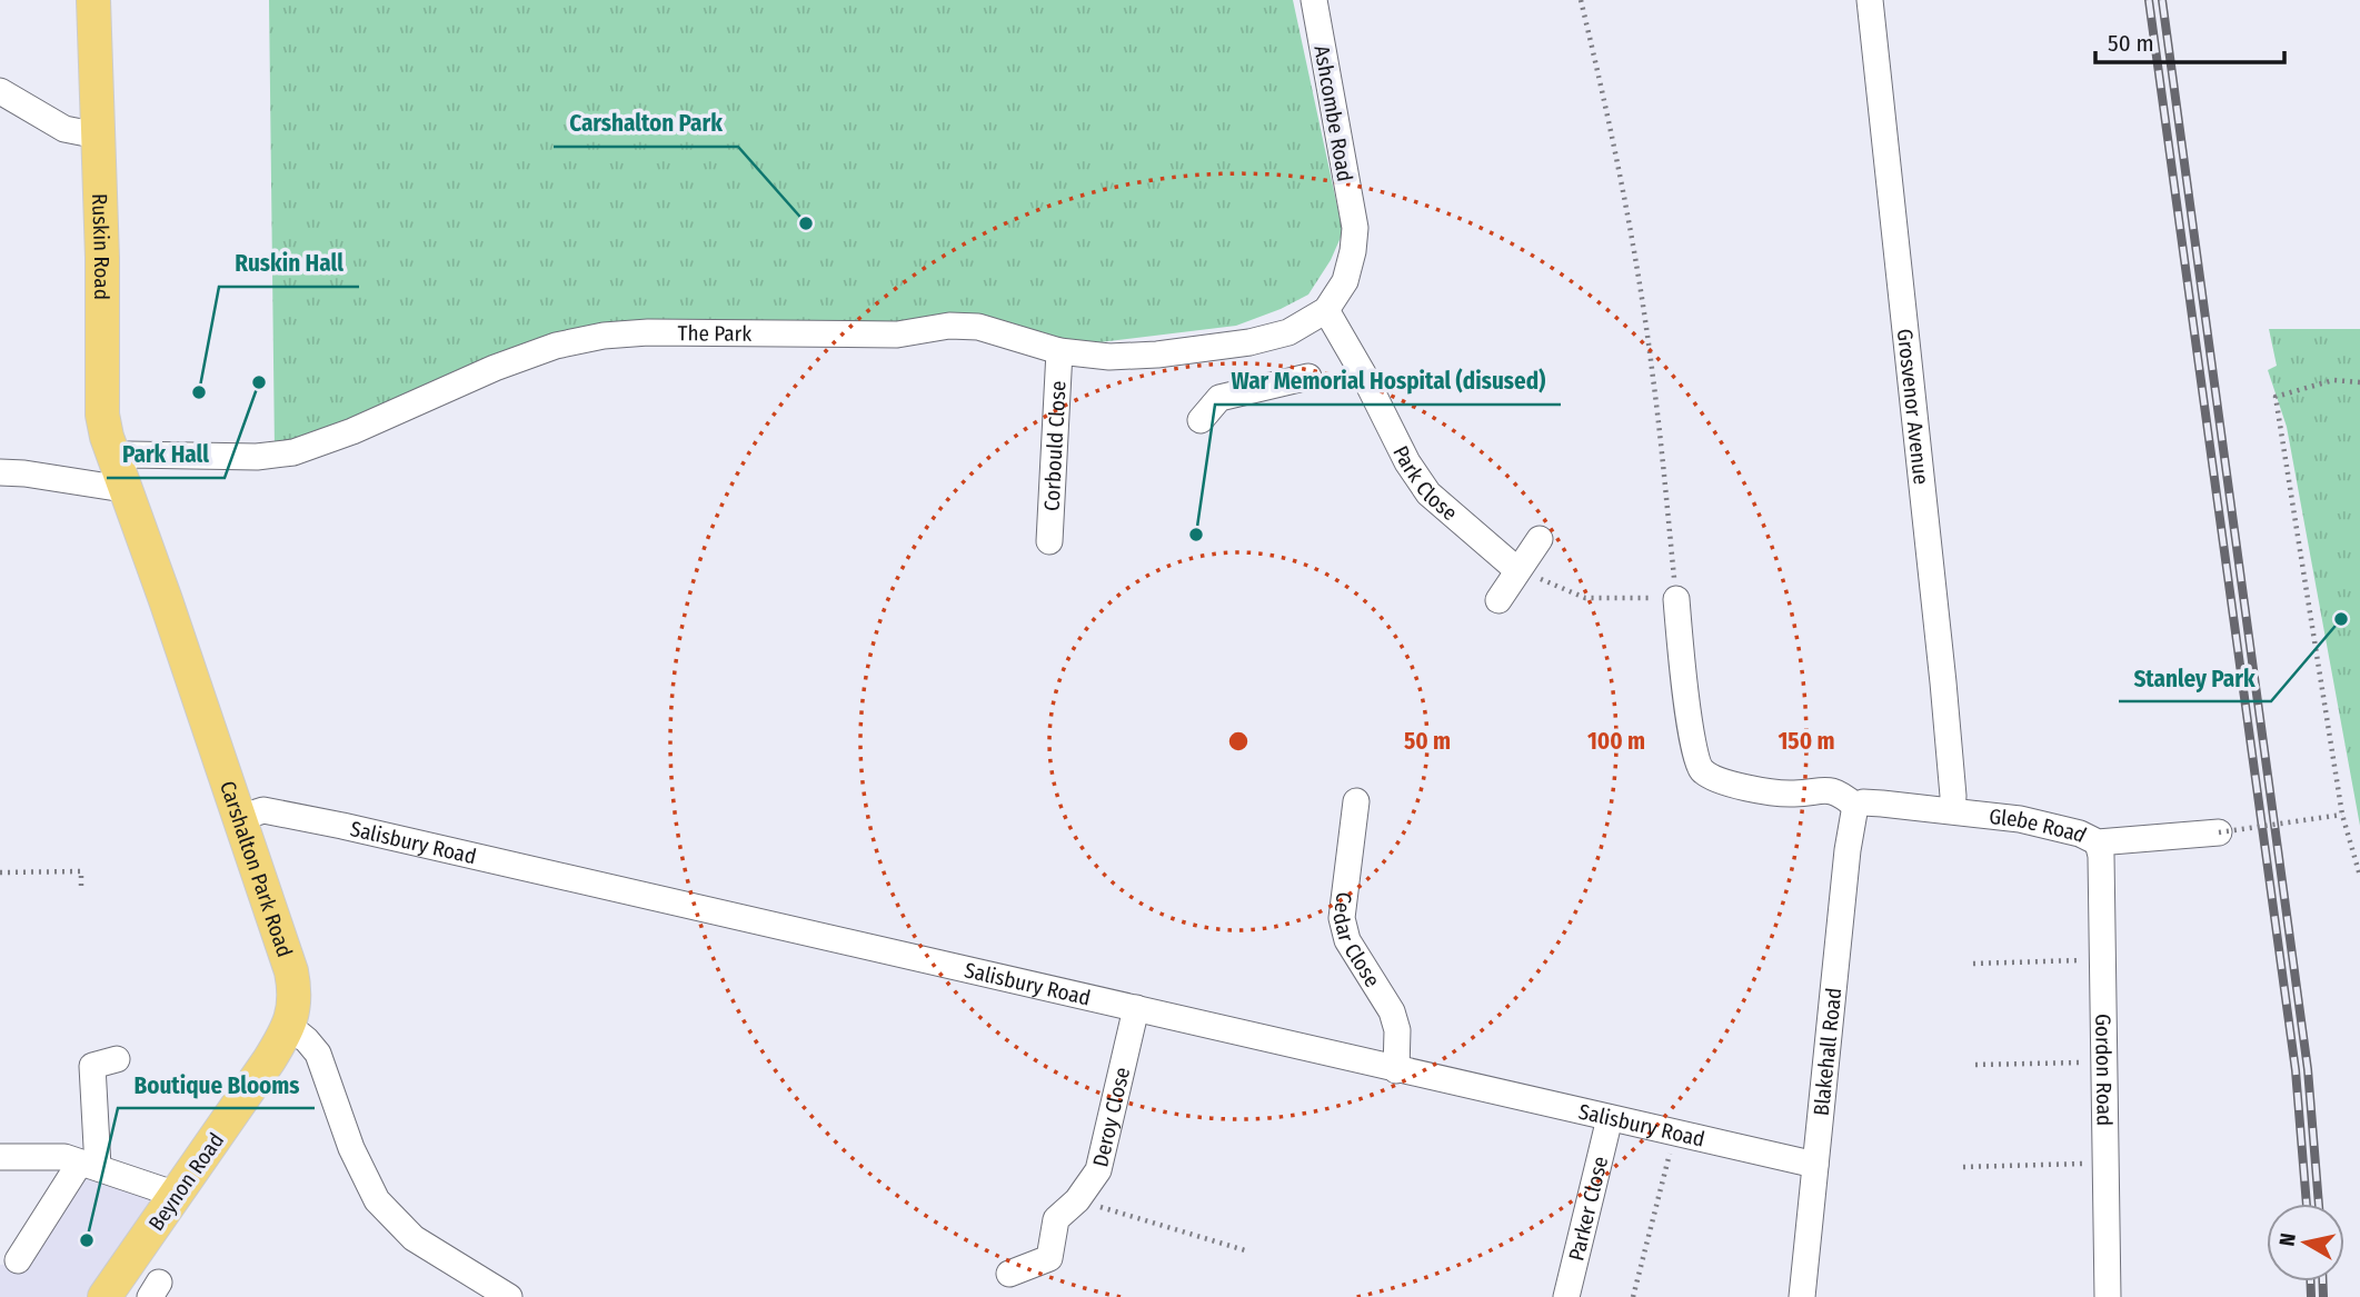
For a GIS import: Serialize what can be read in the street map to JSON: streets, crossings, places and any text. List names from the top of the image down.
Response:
{
  "streets": {
    "main road": ["Ruskin Road", "Carshalton Park Road", "Beynon Road"],
    "street": [
      "Ashcombe Road",
      "The Park",
      "Grosvenor Avenue",
      "Corbould Close",
      "Park Close",
      "Glebe Road",
      "Salisbury Road",
      "Cedar Close",
      "Blakehall Road",
      "Gordon Road",
      "Deroy Close",
      "Parker Close"
    ]
  },
  "crossings": [
    ["Ashcombe Road", "The Park"],
    ["Ruskin Road", "The Park"],
    ["Ruskin Road", "Carshalton Park Road"],
    ["The Park", "Corbould Close"],
    ["The Park", "Park Close"],
    ["The Park", "Carshalton Park Road"],
    ["Grosvenor Avenue", "Glebe Road"],
    ["Glebe Road", "Blakehall Road"],
    ["Glebe Road", "Gordon Road"],
    ["Salisbury Road", "Carshalton Park Road"],
    ["Salisbury Road", "Cedar Close"],
    ["Salisbury Road", "Blakehall Road"],
    ["Salisbury Road", "Deroy Close"],
    ["Salisbury Road", "Parker Close"],
    ["Carshalton Park Road", "Beynon Road"]
  ],
  "places": [
    "Carshalton Park",
    "Park Hall",
    "Ruskin Hall",
    "War Memorial Hospital (disused)",
    "Stanley Park",
    "Boutique Blooms"
  ],
  "scale_bar": "50 m",
  "north": "left",
  "rings": ["50 m", "100 m", "150 m"]
}
